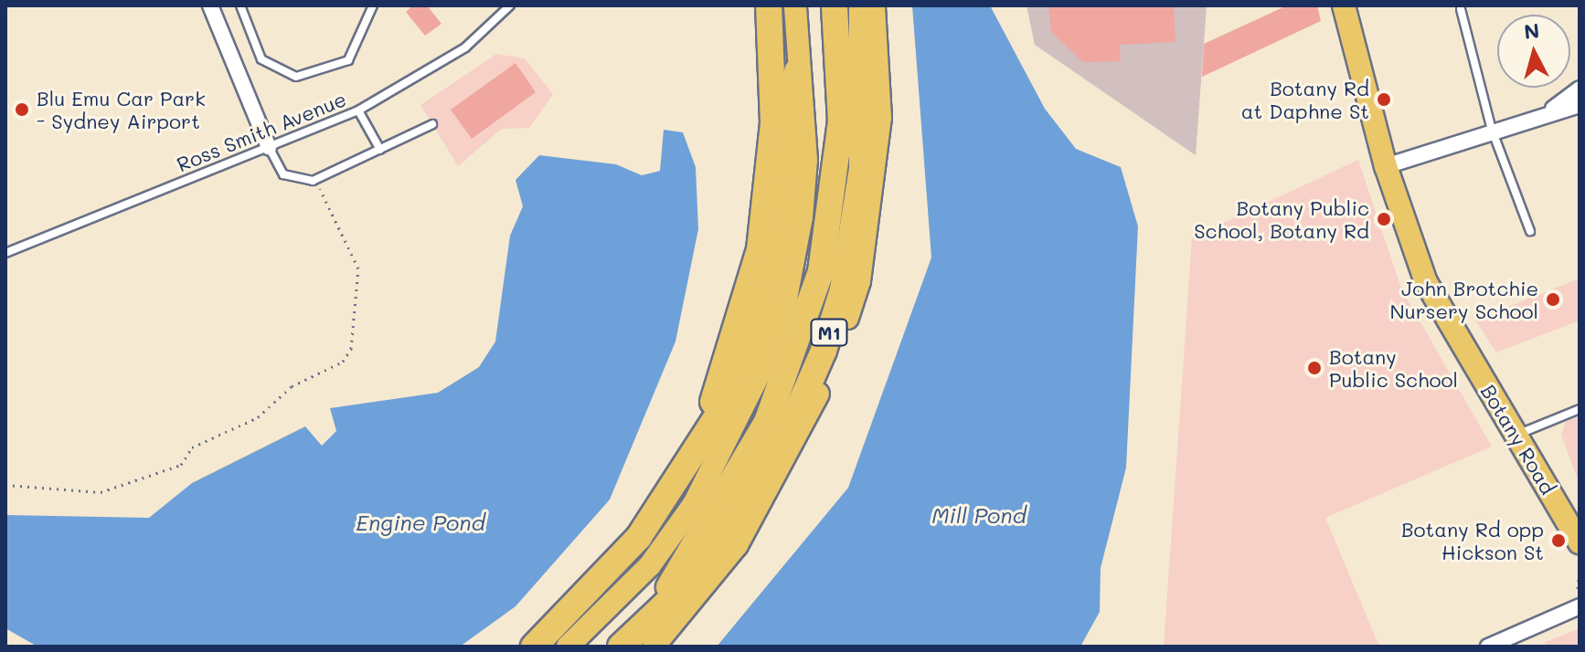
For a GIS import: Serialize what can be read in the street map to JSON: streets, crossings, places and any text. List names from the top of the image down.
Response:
{
  "streets": {
    "highway": ["M1"],
    "main road": ["Botany Road"],
    "lane": ["Ross Smith Avenue"]
  },
  "water": ["Mill Pond", "Engine Pond"],
  "places": [
    "Botany Rd at Daphne St",
    "Blu Emu Car Park - Sydney Airport",
    "Botany Public School, Botany Rd",
    "John Brotchie Nursery School",
    "Botany Public School",
    "Botany Rd opp Hickson St"
  ],
  "north": "top"
}
